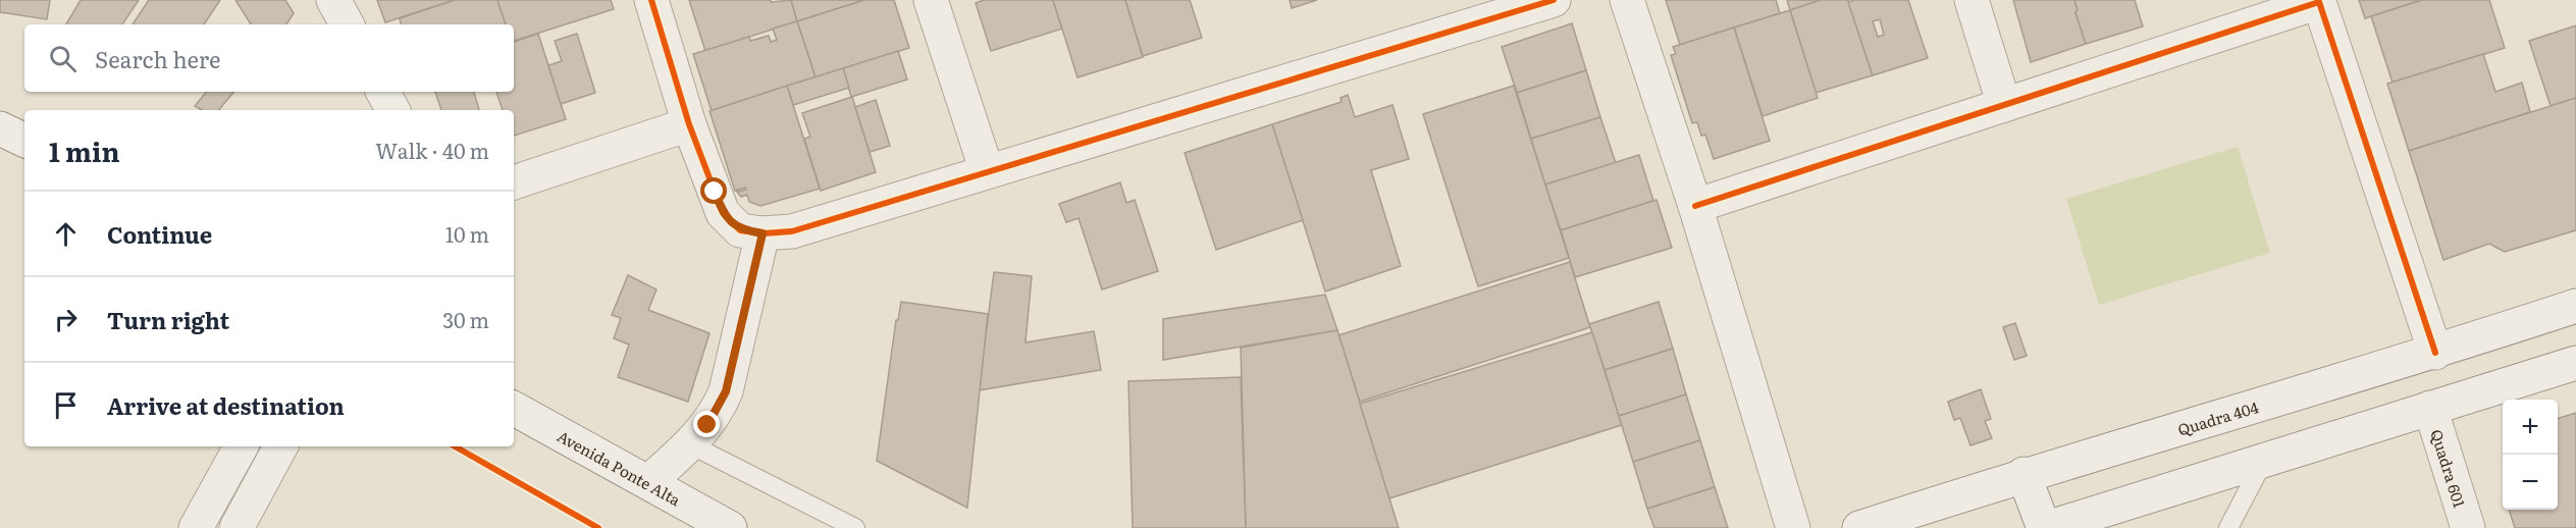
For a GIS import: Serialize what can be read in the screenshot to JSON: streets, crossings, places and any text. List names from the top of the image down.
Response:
{
  "streets": {
    "street": ["Quadra 404", "Avenida Ponte Alta", "Quadra 601"]
  },
  "page": {
    "search": "Search here",
    "heading": ["1 min", "Walk · 40 m"],
    "list": [
      ["Continue", "10 m"],
      ["Turn right", "30 m"],
      "Arrive at destination"
    ],
    "map_buttons": ["+", "−"]
  }
}
